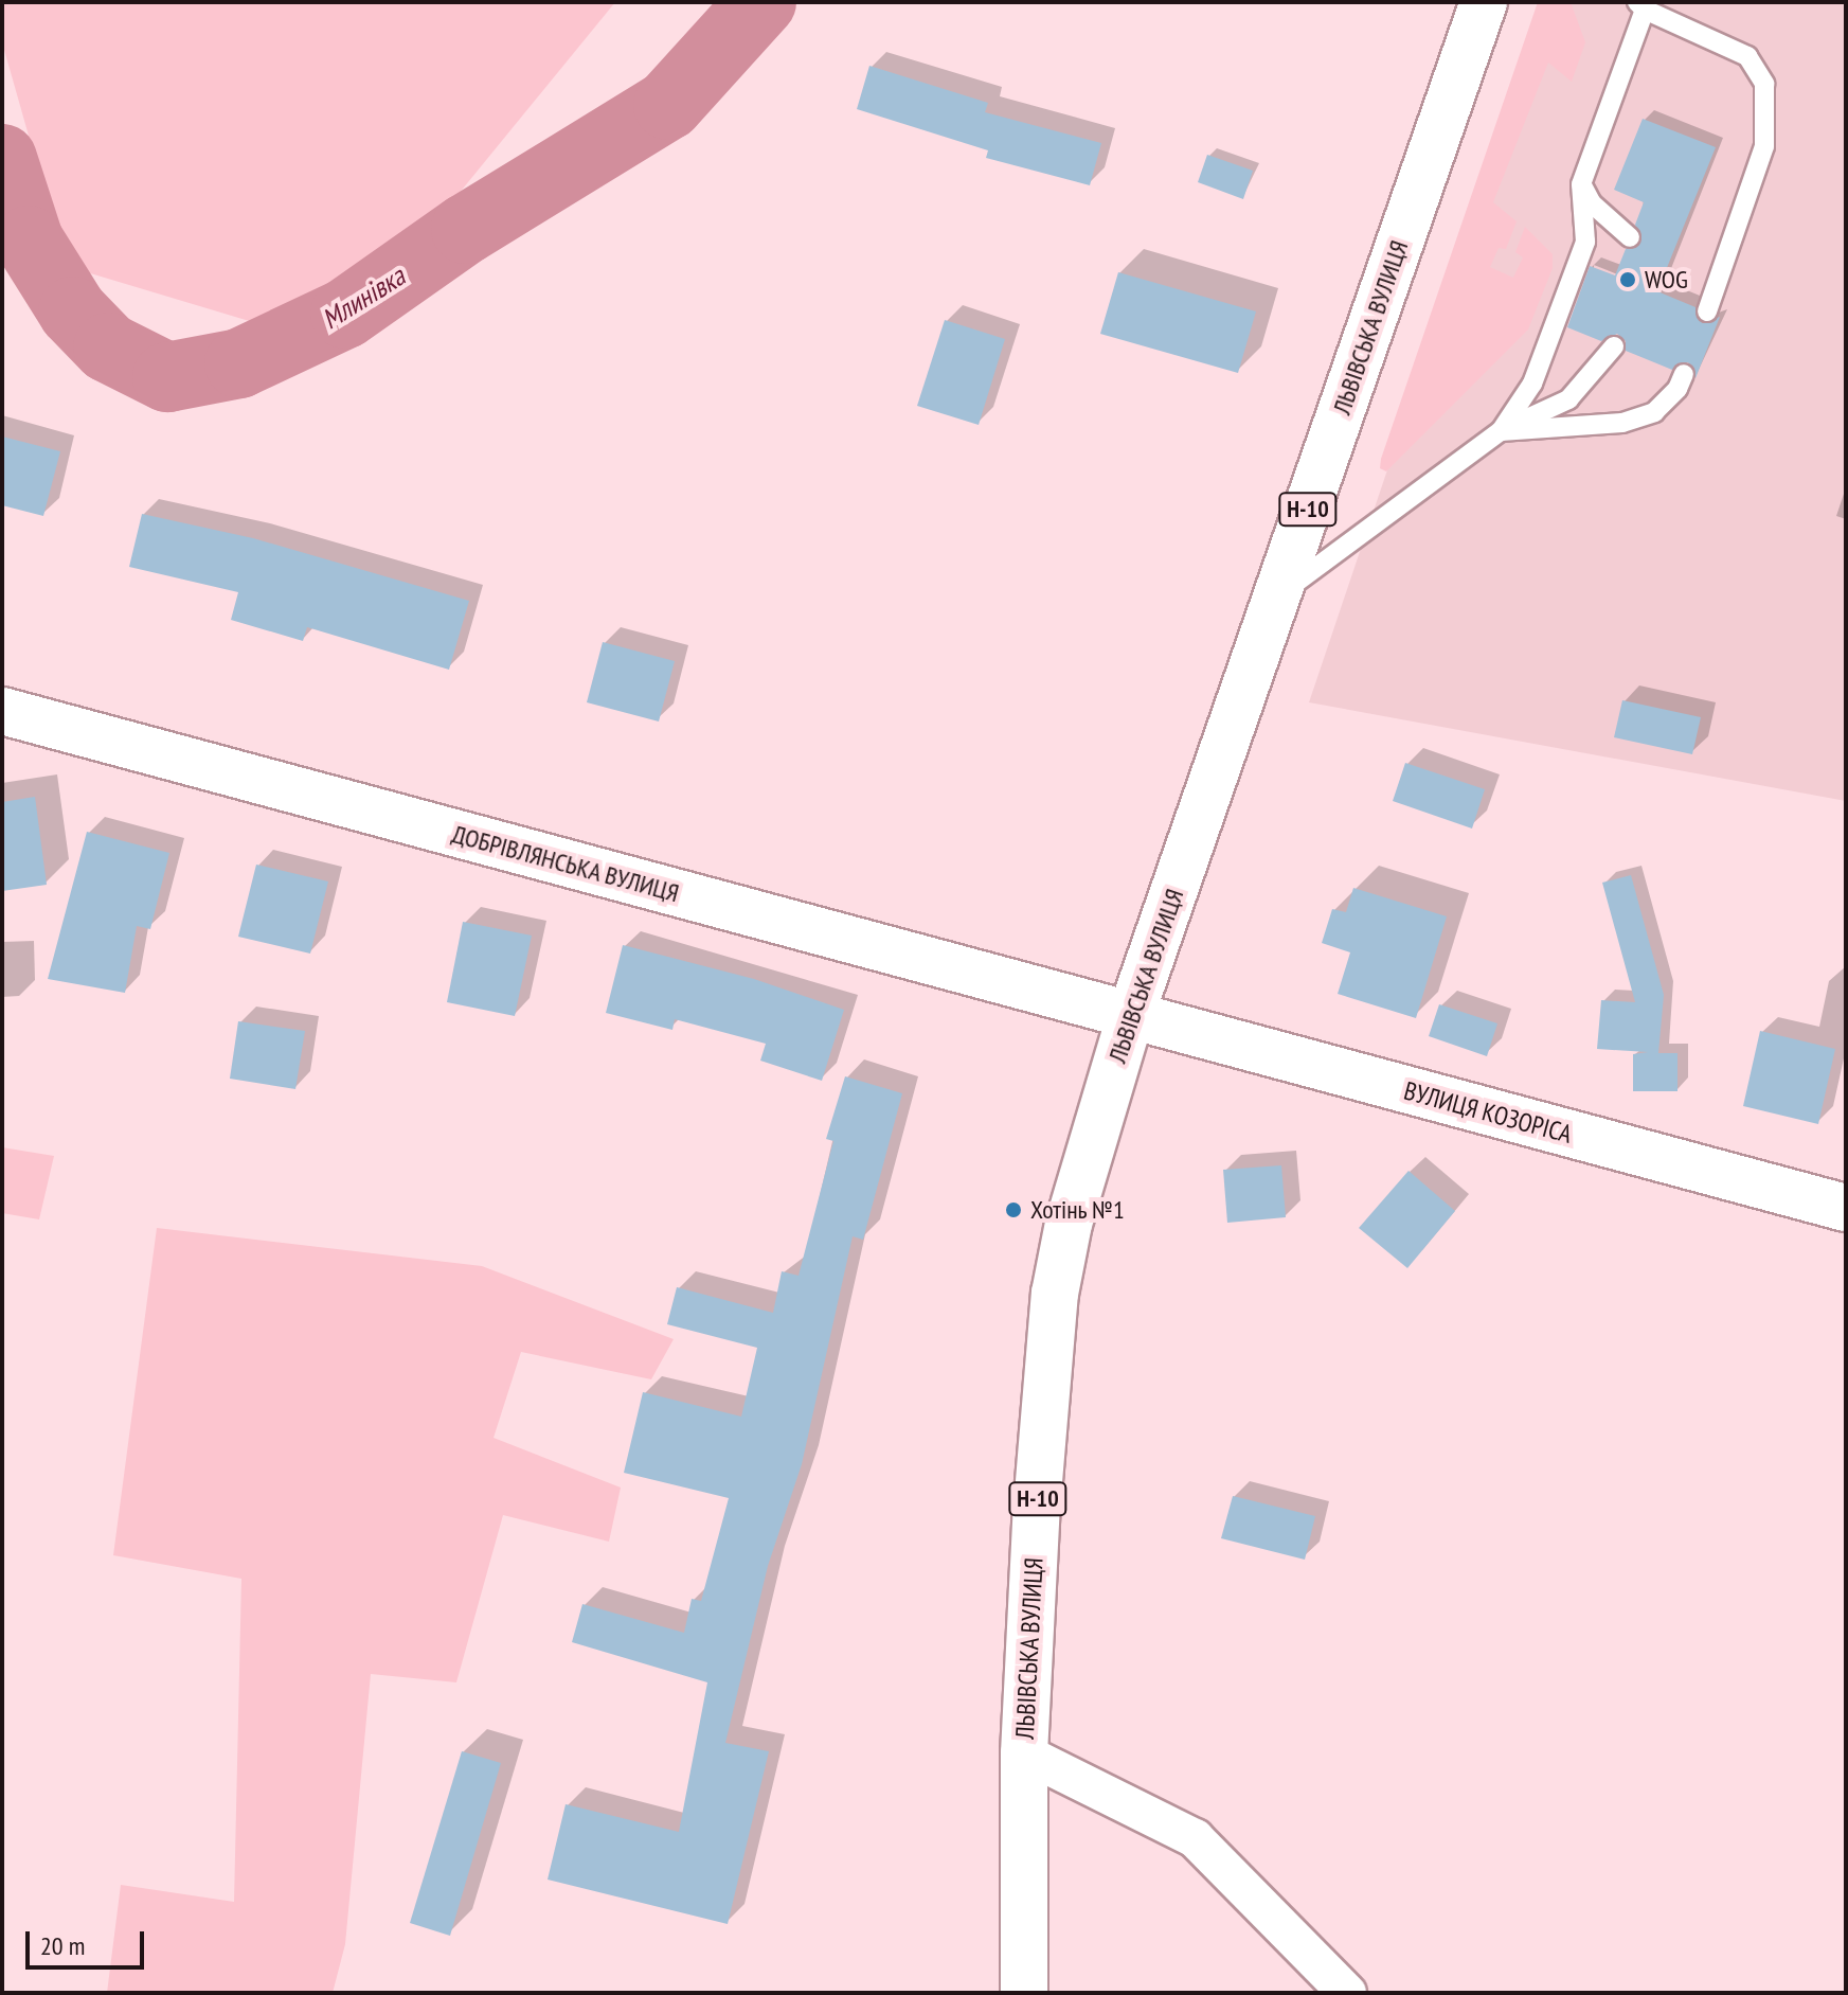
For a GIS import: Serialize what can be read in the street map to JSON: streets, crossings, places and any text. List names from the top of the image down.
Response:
{
  "streets": {
    "main road": [
      "ЛЬВІВСЬКА ВУЛИЦЯ",
      "Н-10",
      "ДОБРІВЛЯНСЬКА ВУЛИЦЯ",
      "ВУЛИЦЯ КОЗОРІСА"
    ]
  },
  "crossings": [
    ["ЛЬВІВСЬКА ВУЛИЦЯ", "ДОБРІВЛЯНСЬКА ВУЛИЦЯ"],
    ["ЛЬВІВСЬКА ВУЛИЦЯ", "ВУЛИЦЯ КОЗОРІСА"],
    ["ДОБРІВЛЯНСЬКА ВУЛИЦЯ", "ВУЛИЦЯ КОЗОРІСА"]
  ],
  "water": ["Млинівка"],
  "places": ["WOG", "Хотінь №1"],
  "scale_bar": "20 m"
}
